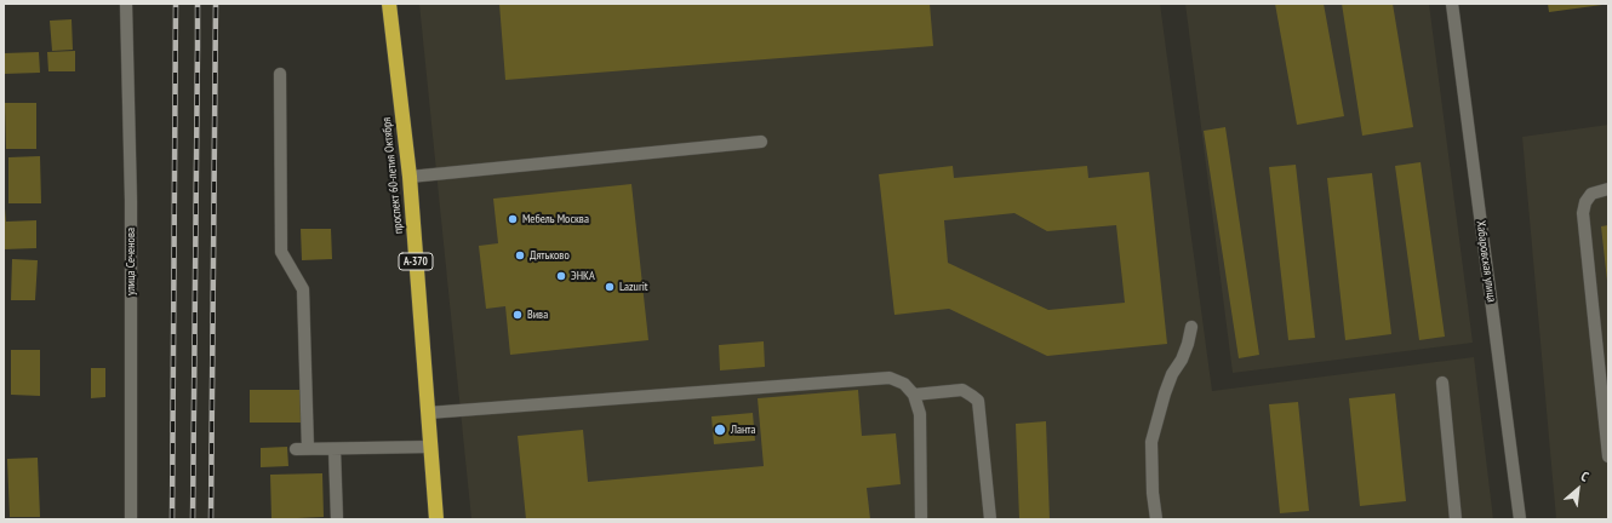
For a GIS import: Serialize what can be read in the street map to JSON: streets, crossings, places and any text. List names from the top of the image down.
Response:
{
  "streets": {
    "highway": ["проспект 60-летия Октября", "А-370"],
    "street": ["улица Сеченова", "Хабаровская улица"]
  },
  "places": [
    "Мебель Москва",
    "Дятьково",
    "ЭНКА",
    "Lazurit",
    "Вива",
    "Ланта"
  ],
  "north": "top right"
}
